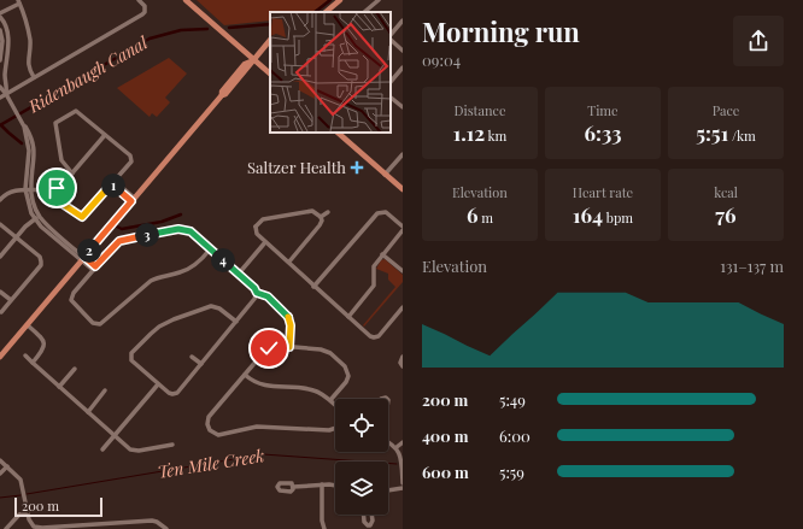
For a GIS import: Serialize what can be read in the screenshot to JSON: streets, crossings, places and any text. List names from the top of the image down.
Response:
{
  "water": ["Ridenbaugh Canal", "Ten Mile Creek"],
  "places": {
    "health": ["Saltzer Health"]
  },
  "scale_bar": "200 m",
  "page": {
    "heading": ["Morning run", "09:04"],
    "stats": [
      ["Distance", "1.12 km"],
      ["Time", "6:33"],
      ["Pace", "5:51 /km"],
      ["Elevation", "6 m"],
      ["Heart rate", "164 bpm"],
      ["kcal", "76"]
    ],
    "pins": [
      "1",
      "3",
      "2",
      "4"
    ],
    "chart": ["Elevation", "131–137 m"],
    "list": [
      {
        "name": "200 m",
        "note": "5:49"
      },
      {
        "name": "400 m",
        "note": "6:00"
      },
      {
        "name": "600 m",
        "note": "5:59"
      }
    ],
    "scale": "200 m"
  }
}
